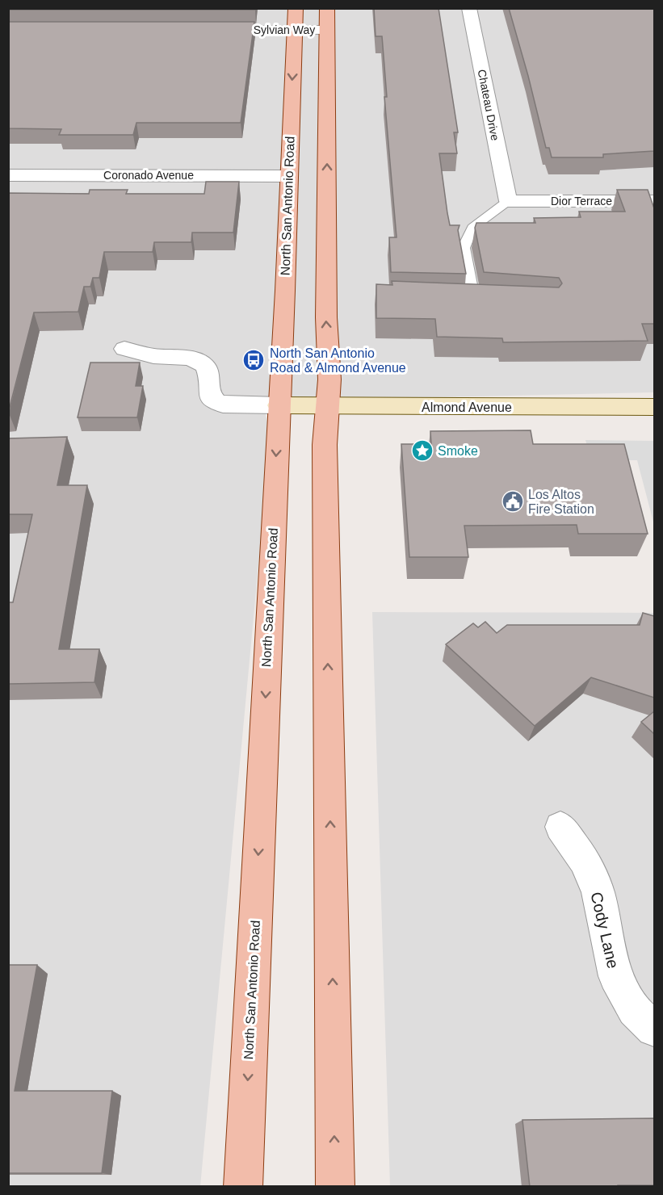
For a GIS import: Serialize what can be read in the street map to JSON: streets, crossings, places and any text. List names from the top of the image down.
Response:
{
  "streets": {
    "main road": ["North San Antonio Road"],
    "street": [
      "Sylvian Way",
      "Chateau Drive",
      "Coronado Avenue",
      "Dior Terrace",
      "Almond Avenue",
      "Cody Lane"
    ]
  },
  "crossings": [
    ["Sylvian Way", "North San Antonio Road"],
    ["Chateau Drive", "Dior Terrace"],
    ["Coronado Avenue", "North San Antonio Road"],
    ["North San Antonio Road", "Almond Avenue"]
  ],
  "places": {
    "bus stop": ["North San Antonio Road & Almond Avenue"],
    "place": ["Smoke"],
    "public building": ["Los Altos Fire Station"]
  }
}
